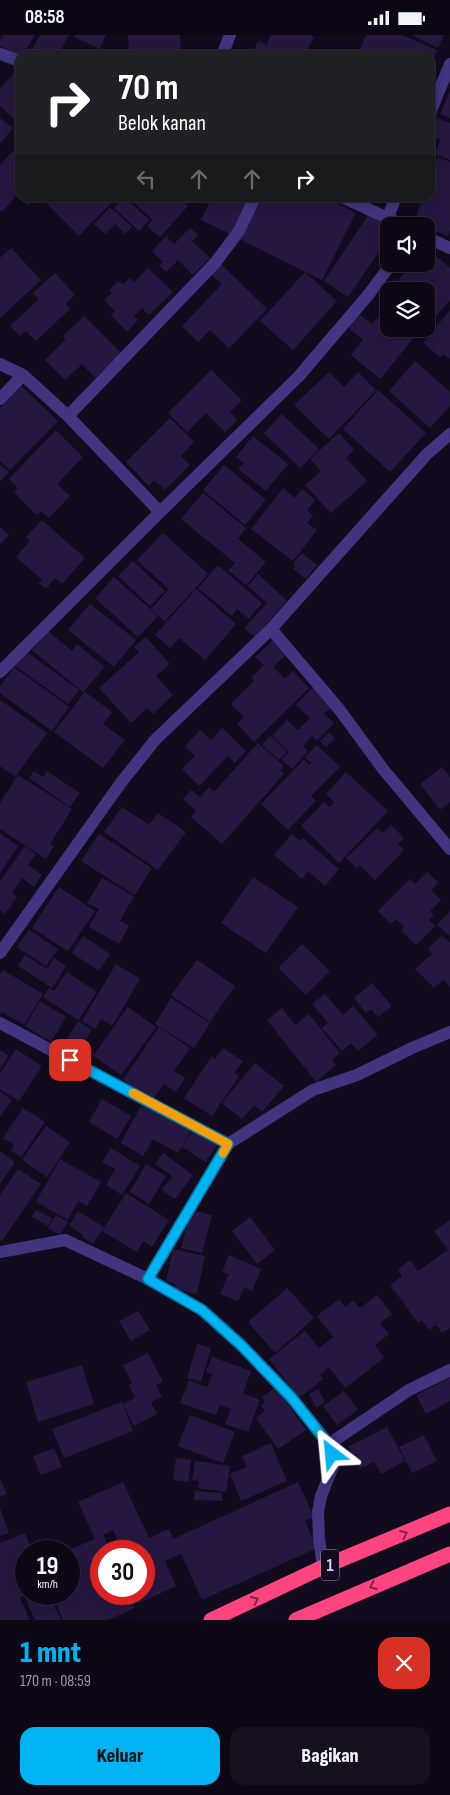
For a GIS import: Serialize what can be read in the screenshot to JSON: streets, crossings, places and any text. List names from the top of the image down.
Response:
{
  "streets": {
    "highway": ["1"]
  },
  "page": {
    "status": "08:58",
    "turn": ["70 m", "Belok kanan"],
    "speed": "19 km/h",
    "limit": "30",
    "heading": ["1 mnt", "170 m · 08:59"],
    "buttons": ["Keluar", "Bagikan"]
  }
}
